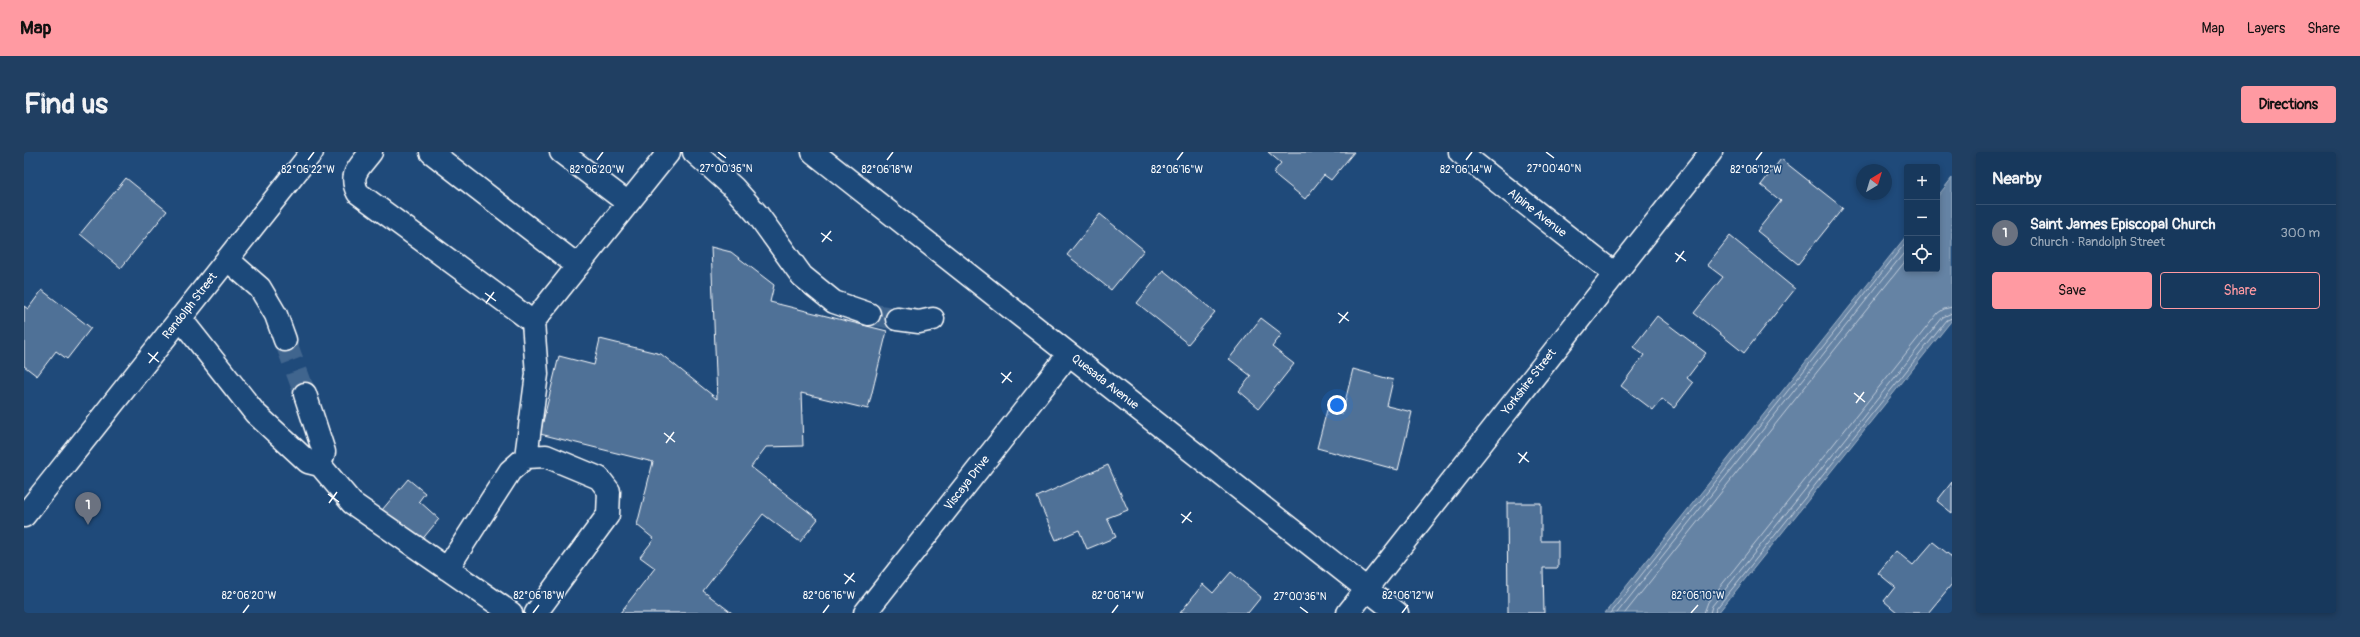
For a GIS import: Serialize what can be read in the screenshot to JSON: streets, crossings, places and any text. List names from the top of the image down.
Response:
{
  "streets": {
    "street": [
      "Alpine Avenue",
      "Randolph Street",
      "Quesada Avenue",
      "Yorkshire Street",
      "Viscaya Drive"
    ]
  },
  "crossings": [
    ["Alpine Avenue", "Yorkshire Street"],
    ["Quesada Avenue", "Yorkshire Street"],
    ["Quesada Avenue", "Viscaya Drive"]
  ],
  "north": "top right",
  "page": {
    "header": "Map",
    "nav": ["Map", "Layers", "Share"],
    "buttons": [
      "Directions",
      ["Save", "Share"]
    ],
    "title": "Find us",
    "heading": "Nearby",
    "map_buttons": ["+", "−"],
    "list": [
      {
        "mark": "1",
        "name": "Saint James Episcopal Church",
        "note": "Church · Randolph Street",
        "value": "300 m"
      }
    ],
    "pins": "1"
  },
  "coordinates": [
    "27°00'36\"N",
    "27°00'40\"N",
    "82°06'20\"W",
    "82°06'18\"W",
    "82°06'14\"W",
    "82°06'22\"W",
    "82°06'16\"W",
    "82°06'12\"W",
    "82°06'10\"W"
  ]
}
